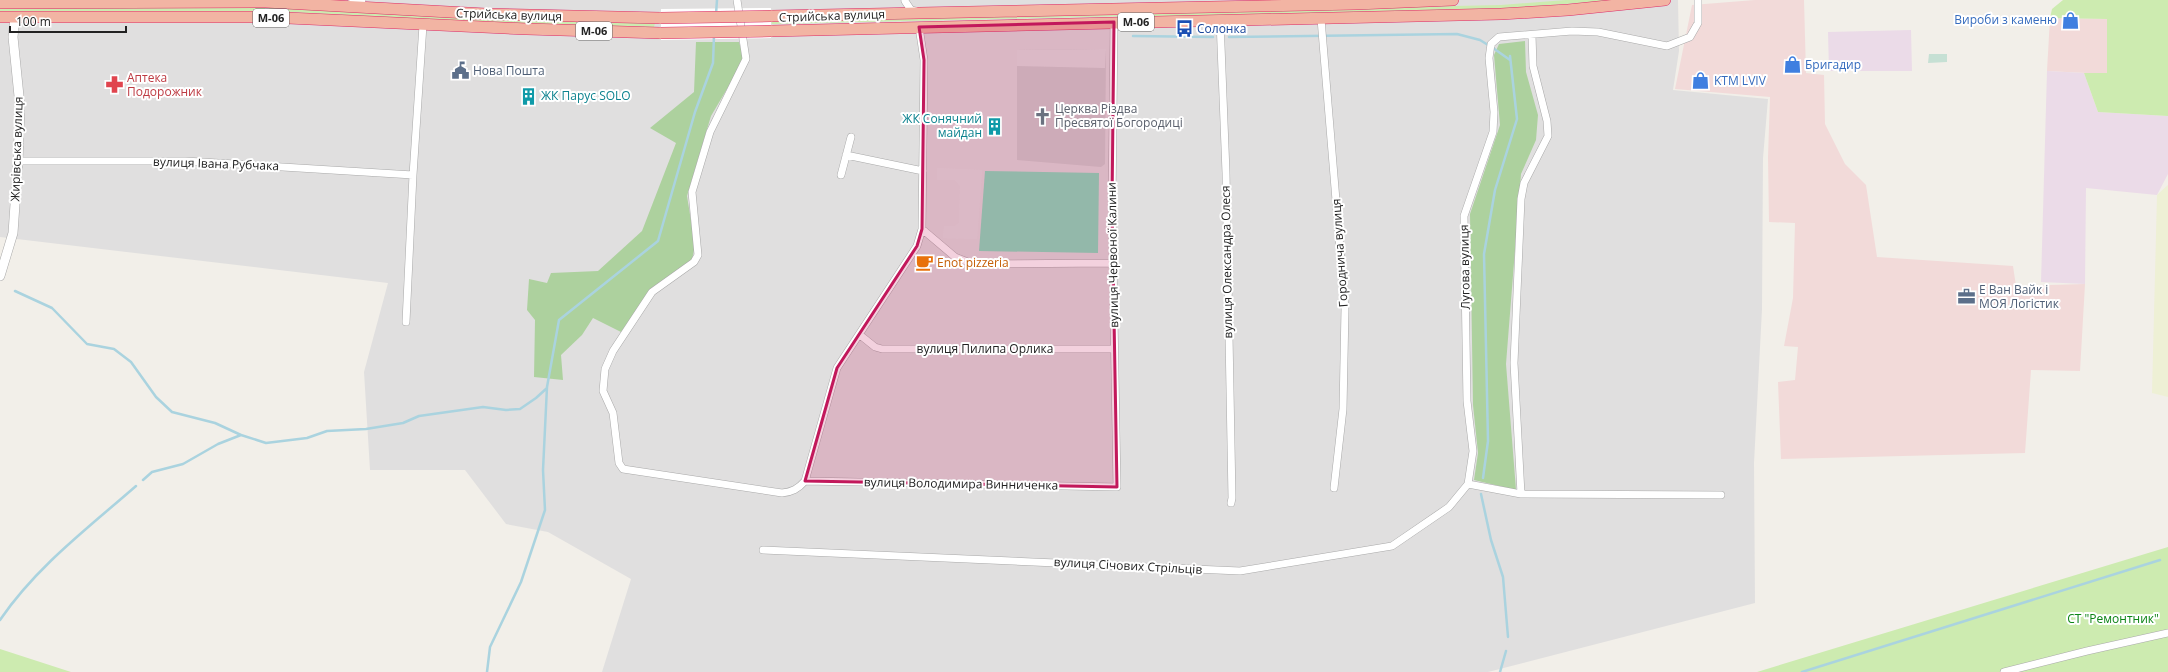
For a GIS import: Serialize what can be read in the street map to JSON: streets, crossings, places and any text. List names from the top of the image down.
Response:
{
  "streets": {
    "highway": ["Стрийська вулиця", "М-06"],
    "street": [
      "Жирівська вулиця",
      "вулиця Івана Рубчака",
      "Городнича вулиця",
      "вулиця Червоної Калини",
      "вулиця Олександра Олеся",
      "Лугова вулиця",
      "вулиця Пилипа Орлика",
      "вулиця Володимира Винниченка",
      "вулиця Січових Стрільців"
    ]
  },
  "crossings": [
    ["Стрийська вулиця", "Жирівська вулиця"],
    ["Стрийська вулиця", "Городнича вулиця"],
    ["Стрийська вулиця", "вулиця Червоної Калини"],
    ["Стрийська вулиця", "вулиця Олександра Олеся"],
    ["Жирівська вулиця", "вулиця Івана Рубчака"],
    ["вулиця Червоної Калини", "вулиця Пилипа Орлика"],
    ["вулиця Червоної Калини", "вулиця Володимира Винниченка"],
    ["Лугова вулиця", "вулиця Січових Стрільців"]
  ],
  "parks": ["СТ \"Ремонтник\""],
  "places": {
    "shop": ["Вироби з каменю", "Бригадир", "KTM LVIV"],
    "bus stop": ["Солонка"],
    "public building": ["Нова Пошта"],
    "pharmacy": ["Аптека Подорожник"],
    "building": ["ЖК Парус SOLO", "ЖК Сонячний майдан"],
    "church": ["Церква Різдва Пресвятої Богородиці"],
    "cafe": ["Enot pizzeria"],
    "office": ["Е Ван Вайк і МОЯ Логістик"]
  },
  "scale_bar": "100 m"
}
